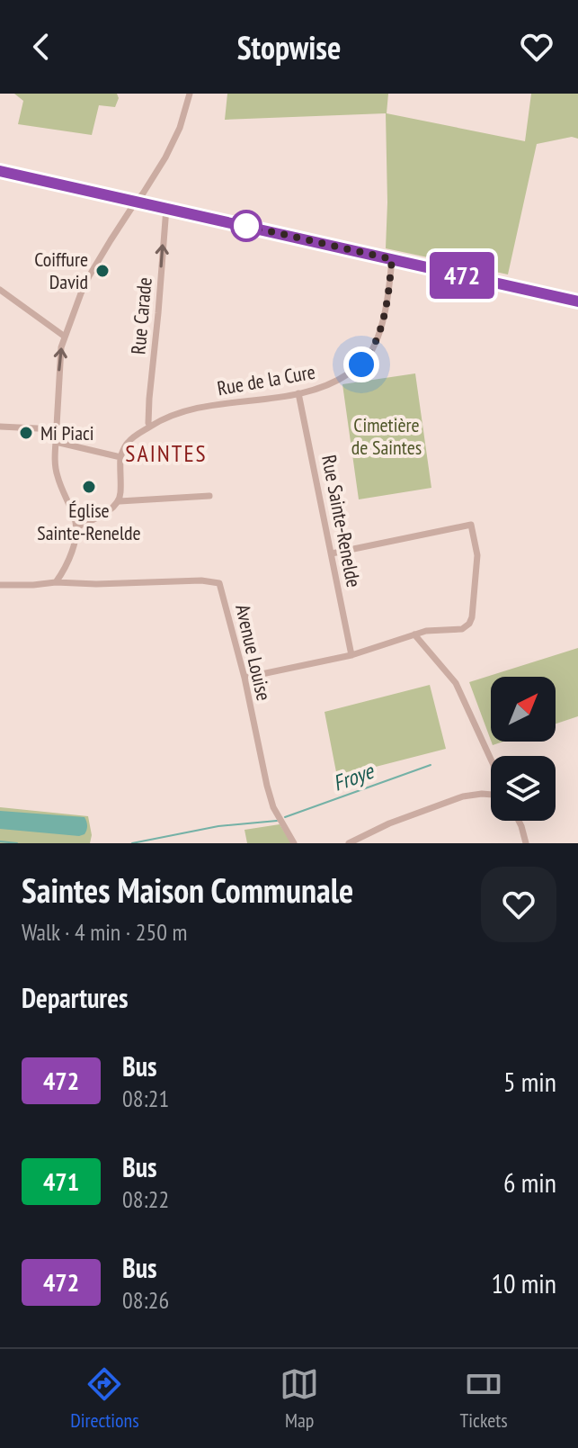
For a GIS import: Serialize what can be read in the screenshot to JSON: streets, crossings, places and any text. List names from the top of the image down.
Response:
{
  "streets": {
    "street": [
      "Rue Carade",
      "Rue de la Cure",
      "Rue Sainte-Renelde",
      "Avenue Louise"
    ]
  },
  "crossings": [
    ["Rue Carade", "Rue de la Cure"],
    ["Rue de la Cure", "Rue Sainte-Renelde"]
  ],
  "one_way": ["Rue Carade"],
  "districts": ["SAINTES"],
  "water": ["Froye"],
  "parks": ["Cimetière de Saintes"],
  "places": ["Coiffure David", "Mi Piaci", "Église Sainte-Renelde"],
  "lines": ["bus line 472"],
  "north": "top right",
  "page": {
    "header": "Stopwise",
    "on_map": "472",
    "heading": [
      ["Saintes Maison Communale", "Walk · 4 min · 250 m"],
      "Departures"
    ],
    "list": [
      {
        "mark": "472",
        "name": "Bus",
        "note": "08:21",
        "value": "5 min"
      },
      {
        "mark": "471",
        "name": "Bus",
        "note": "08:22",
        "value": "6 min"
      },
      {
        "mark": "472",
        "name": "Bus",
        "note": "08:26",
        "value": "10 min"
      }
    ],
    "tabs": ["Directions", "Map", "Tickets"]
  }
}
